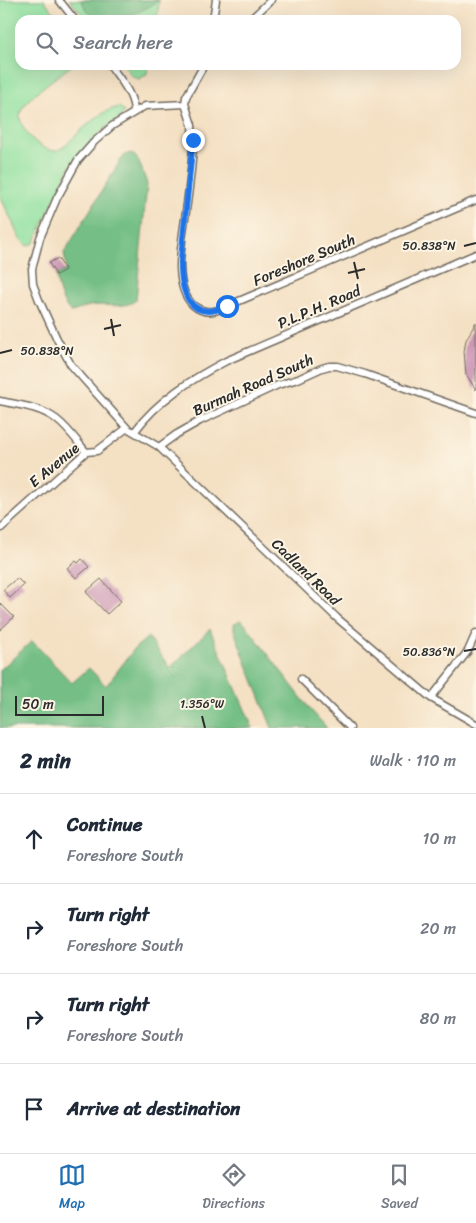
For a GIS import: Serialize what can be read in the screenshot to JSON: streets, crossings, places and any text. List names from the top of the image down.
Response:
{
  "streets": {
    "lane": [
      "Foreshore South",
      "P.L.P.H. Road",
      "Burmah Road South",
      "E Avenue",
      "Cadland Road"
    ]
  },
  "crossings": [
    ["P.L.P.H. Road", "Cadland Road"],
    ["Burmah Road South", "Cadland Road"],
    ["E Avenue", "Cadland Road"]
  ],
  "scale_bar": "50 m",
  "page": {
    "search": "Search here",
    "scale": "50 m",
    "heading": ["2 min", "Walk · 110 m"],
    "list": [
      ["Continue", "Foreshore South", "10 m"],
      ["Turn right", "Foreshore South", "20 m"],
      ["Turn right", "Foreshore South", "80 m"],
      "Arrive at destination"
    ],
    "nav": ["Map", "Directions", "Saved"]
  },
  "coordinates": ["50.838°N", "50.836°N", "1.356°W"]
}
